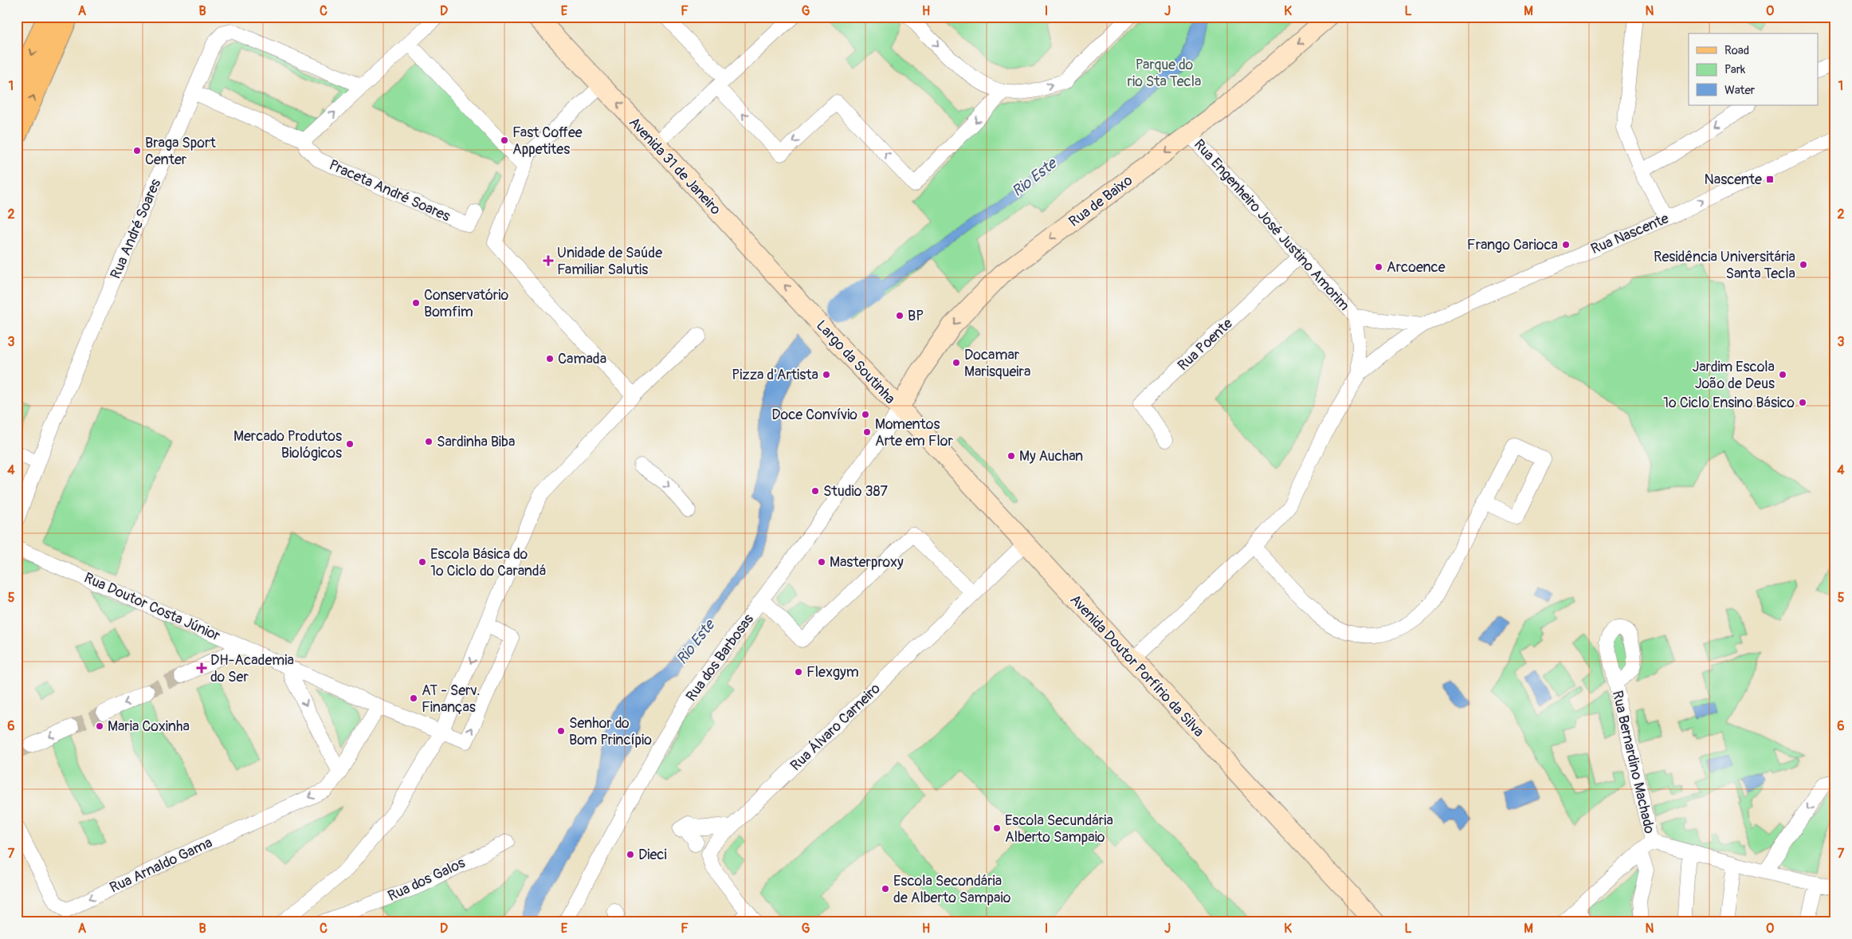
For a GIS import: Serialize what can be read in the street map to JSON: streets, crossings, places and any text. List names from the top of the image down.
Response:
{
  "streets": {
    "main road": [
      "Avenida 31 de Janeiro",
      "Rua de Baixo",
      "Largo da Soutinha",
      "Avenida Doutor Porfírio da Silva"
    ],
    "street": [
      "Praceta André Soares",
      "Rua Engenheiro José Justino Amorim",
      "Rua André Soares",
      "Rua Nascente",
      "Rua Poente",
      "Rua Doutor Costa Júnior",
      "Rua dos Barbosas",
      "Rua Álvaro Carneiro",
      "Rua Bernardino Machado",
      "Rua Arnaldo Gama",
      "Rua dos Galos"
    ]
  },
  "crossings": [
    ["Avenida 31 de Janeiro", "Largo da Soutinha"],
    ["Rua de Baixo", "Rua Engenheiro José Justino Amorim"],
    ["Rua de Baixo", "Largo da Soutinha"],
    ["Rua de Baixo", "Rua dos Barbosas"],
    ["Rua de Baixo", "Avenida Doutor Porfírio da Silva"],
    ["Rua Engenheiro José Justino Amorim", "Rua Nascente"],
    ["Rua Engenheiro José Justino Amorim", "Rua Poente"],
    ["Largo da Soutinha", "Rua dos Barbosas"],
    ["Largo da Soutinha", "Avenida Doutor Porfírio da Silva"],
    ["Rua dos Barbosas", "Avenida Doutor Porfírio da Silva"],
    ["Avenida Doutor Porfírio da Silva", "Rua Álvaro Carneiro"]
  ],
  "one_way": ["Avenida 31 de Janeiro", "Rua de Baixo", "Rua Arnaldo Gama"],
  "water": ["Rio Este"],
  "parks": ["Parque do rio Sta Tecla"],
  "places": {
    "other": [
      "Fast Coffee Appetites",
      "Braga Sport Center",
      "Frango Carioca",
      "Residência Universitária Santa Tecla",
      "Arcoence",
      "Conservatório Bomfim",
      "BP",
      "Camada",
      "Docamar Marisqueira",
      "Pizza d'Artista",
      "Jardim Escola João de Deus",
      "1º Ciclo Ensino Básico",
      "Doce Convívio",
      "Momentos Arte em Flor",
      "Sardinha Biba",
      "Mercado Produtos Biológicos",
      "My Auchan",
      "Studio 387",
      "Escola Básica do 1º Ciclo do Carandá",
      "Masterproxy",
      "Flexgym",
      "AT - Serv. Finanças",
      "Maria Coxinha",
      "Senhor do Bom Princípio",
      "Escola Secundária Alberto Sampaio",
      "Dieci",
      "Escola Secondária de Alberto Sampaio"
    ],
    "transit": ["Nascente"],
    "health": ["Unidade de Saúde Familiar Salutis", "DH-Academia do Ser"]
  },
  "legend": ["Road", "Park", "Water"],
  "grid": {
    "columns": [
      "A",
      "B",
      "C",
      "D",
      "E",
      "F",
      "G",
      "H",
      "I",
      "J",
      "K",
      "L",
      "M",
      "N",
      "O"
    ],
    "rows": [
      "1",
      "2",
      "3",
      "4",
      "5",
      "6",
      "7"
    ]
  }
}
